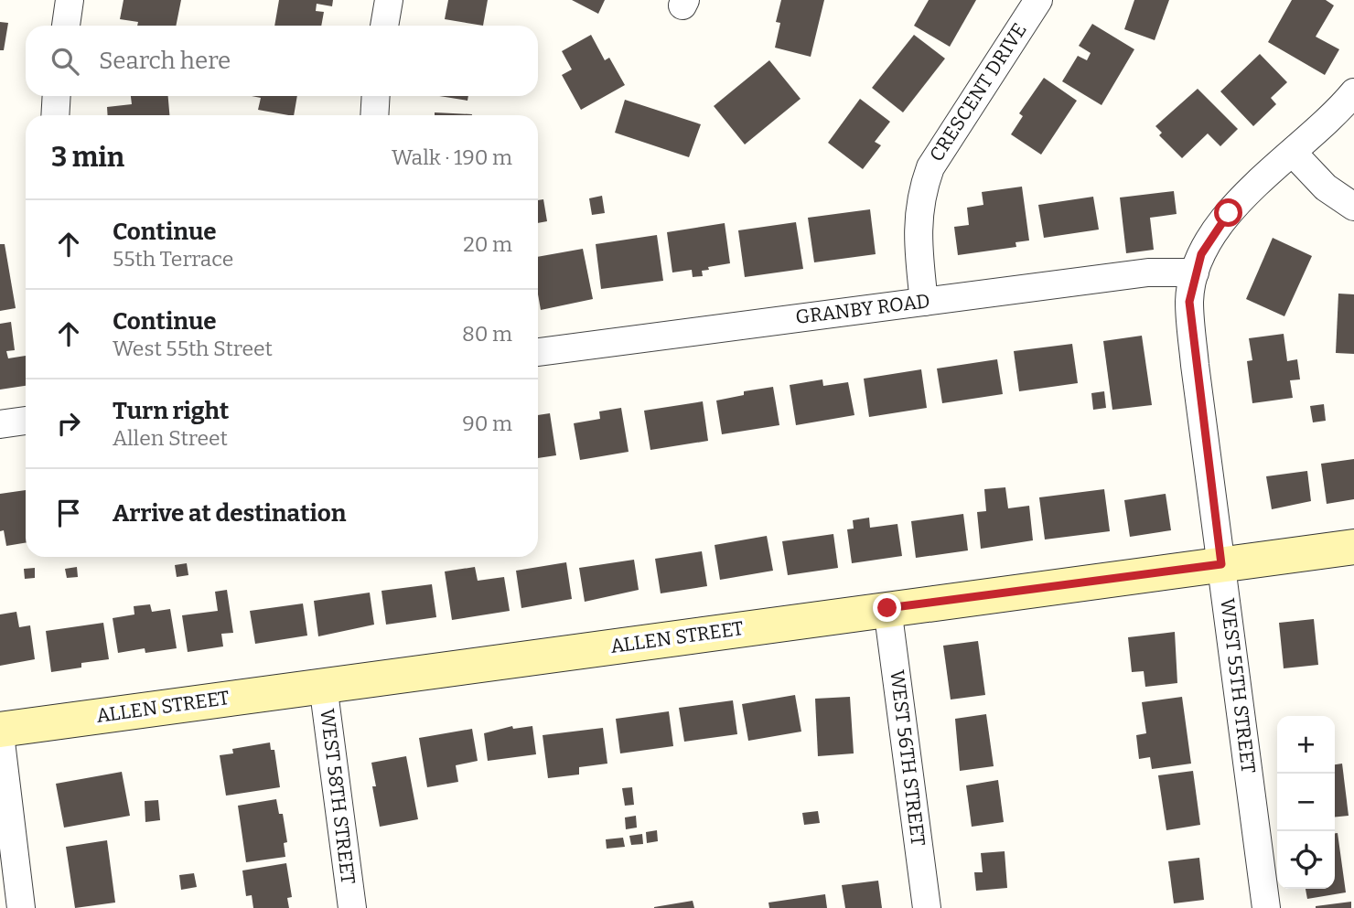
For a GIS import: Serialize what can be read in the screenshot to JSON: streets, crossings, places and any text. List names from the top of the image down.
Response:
{
  "streets": {
    "street": [
      "CRESCENT DRIVE",
      "GRANBY ROAD",
      "ALLEN STREET",
      "WEST 55TH STREET",
      "WEST 56TH STREET",
      "WEST 58TH STREET"
    ]
  },
  "crossings": [
    ["CRESCENT DRIVE", "GRANBY ROAD"],
    ["GRANBY ROAD", "WEST 55TH STREET"],
    ["ALLEN STREET", "WEST 55TH STREET"],
    ["ALLEN STREET", "WEST 56TH STREET"],
    ["ALLEN STREET", "WEST 58TH STREET"]
  ],
  "page": {
    "search": "Search here",
    "heading": ["3 min", "Walk · 190 m"],
    "list": [
      ["Continue", "55th Terrace", "20 m"],
      ["Continue", "West 55th Street", "80 m"],
      ["Turn right", "Allen Street", "90 m"],
      "Arrive at destination"
    ],
    "map_buttons": ["+", "−"]
  }
}
